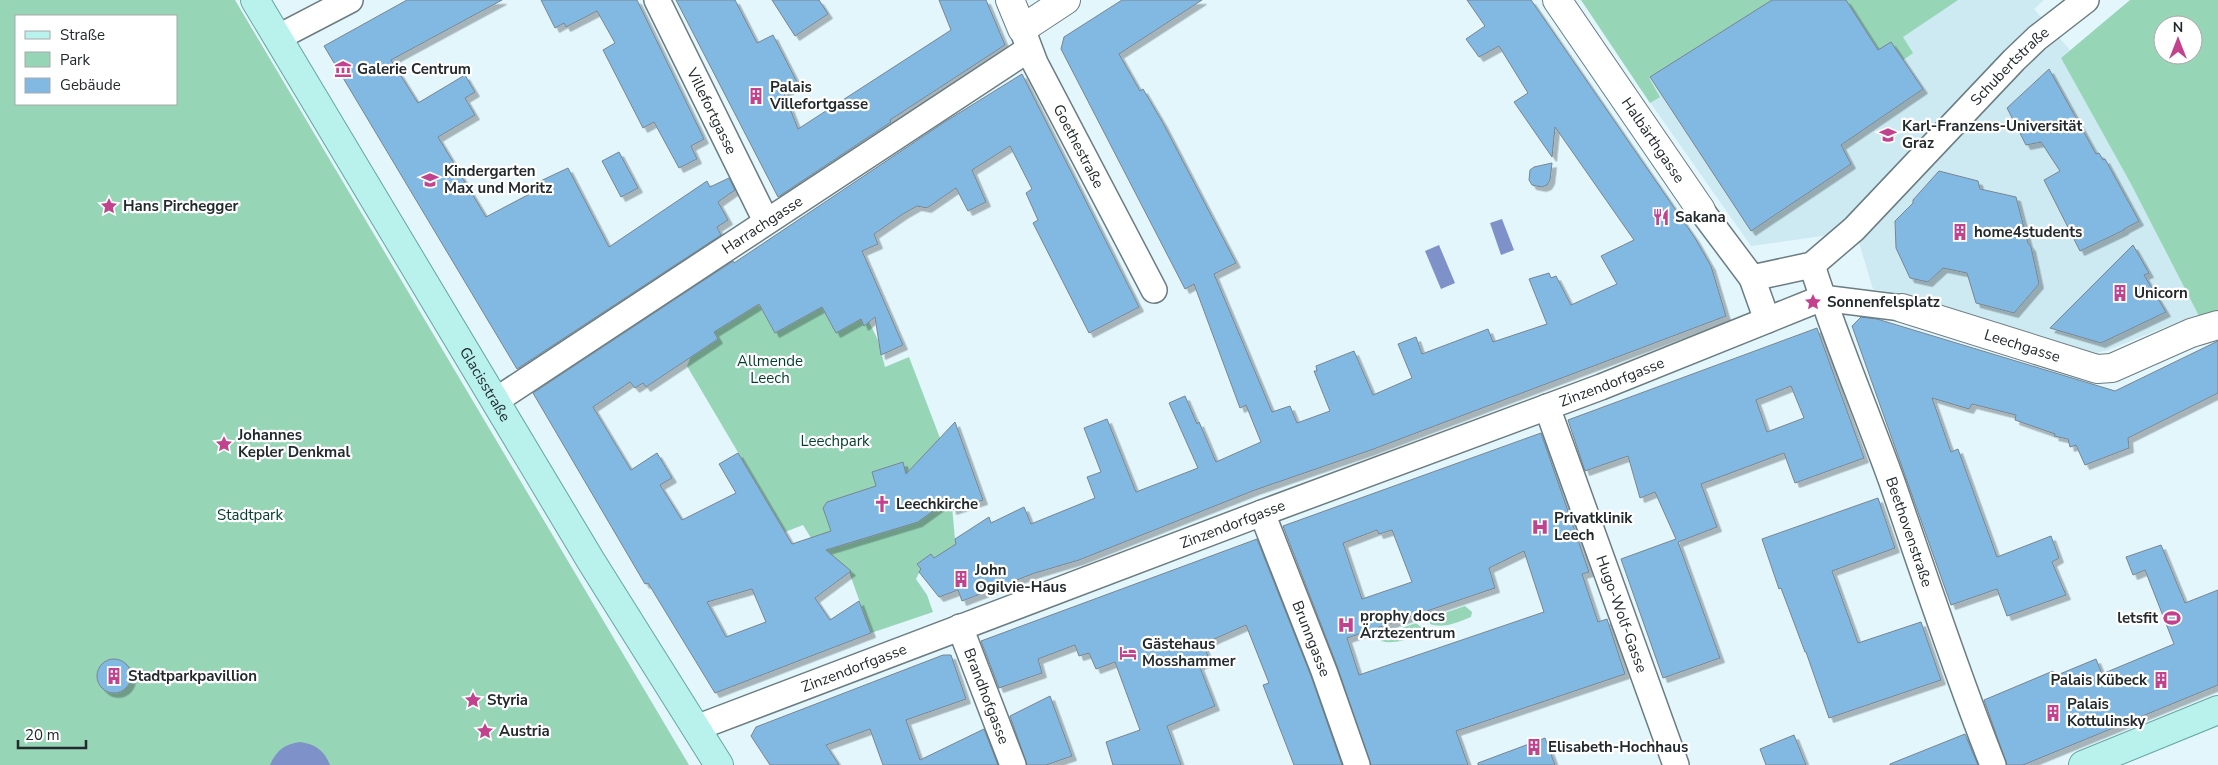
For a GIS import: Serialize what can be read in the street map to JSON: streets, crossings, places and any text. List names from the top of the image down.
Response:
{
  "streets": {
    "main road": ["Glacisstraße"],
    "street": [
      "Schubertstraße",
      "Villefortgasse",
      "Halbärthgasse",
      "Goethestraße",
      "Harrachgasse",
      "Leechgasse",
      "Zinzendorfgasse",
      "Beethovenstraße",
      "Hugo-Wolf-Gasse",
      "Brunngasse",
      "Brandhofgasse"
    ]
  },
  "crossings": [
    ["Villefortgasse", "Harrachgasse"],
    ["Goethestraße", "Harrachgasse"],
    ["Harrachgasse", "Glacisstraße"],
    ["Leechgasse", "Beethovenstraße"],
    ["Zinzendorfgasse", "Glacisstraße"],
    ["Zinzendorfgasse", "Hugo-Wolf-Gasse"],
    ["Zinzendorfgasse", "Brunngasse"],
    ["Zinzendorfgasse", "Brandhofgasse"]
  ],
  "parks": ["Allmende Leech", "Leechpark", "Stadtpark"],
  "places": {
    "museum": ["Galerie Centrum"],
    "building": [
      "Palais Villefortgasse",
      "home4students",
      "Unicorn",
      "John Ogilvie-Haus",
      "Stadtparkpavillion",
      "Palais Kübeck",
      "Palais Kottulinsky",
      "Elisabeth-Hochhaus"
    ],
    "school or university": ["Karl-Franzens-Universität Graz", "Kindergarten Max und Moritz"],
    "place": [
      "Hans Pirchegger",
      "Sonnenfelsplatz",
      "Johannes Kepler Denkmal",
      "Styria",
      "Austria"
    ],
    "restaurant": ["Sakana"],
    "church": ["Leechkirche"],
    "hospital": ["Privatklinik Leech", "prophy docs Ärztezentrum"],
    "sports": ["letsfit"],
    "hotel": ["Gästehaus Mosshammer"]
  },
  "legend": ["Straße", "Park", "Gebäude"],
  "scale_bar": "20 m",
  "north": "top"
}
